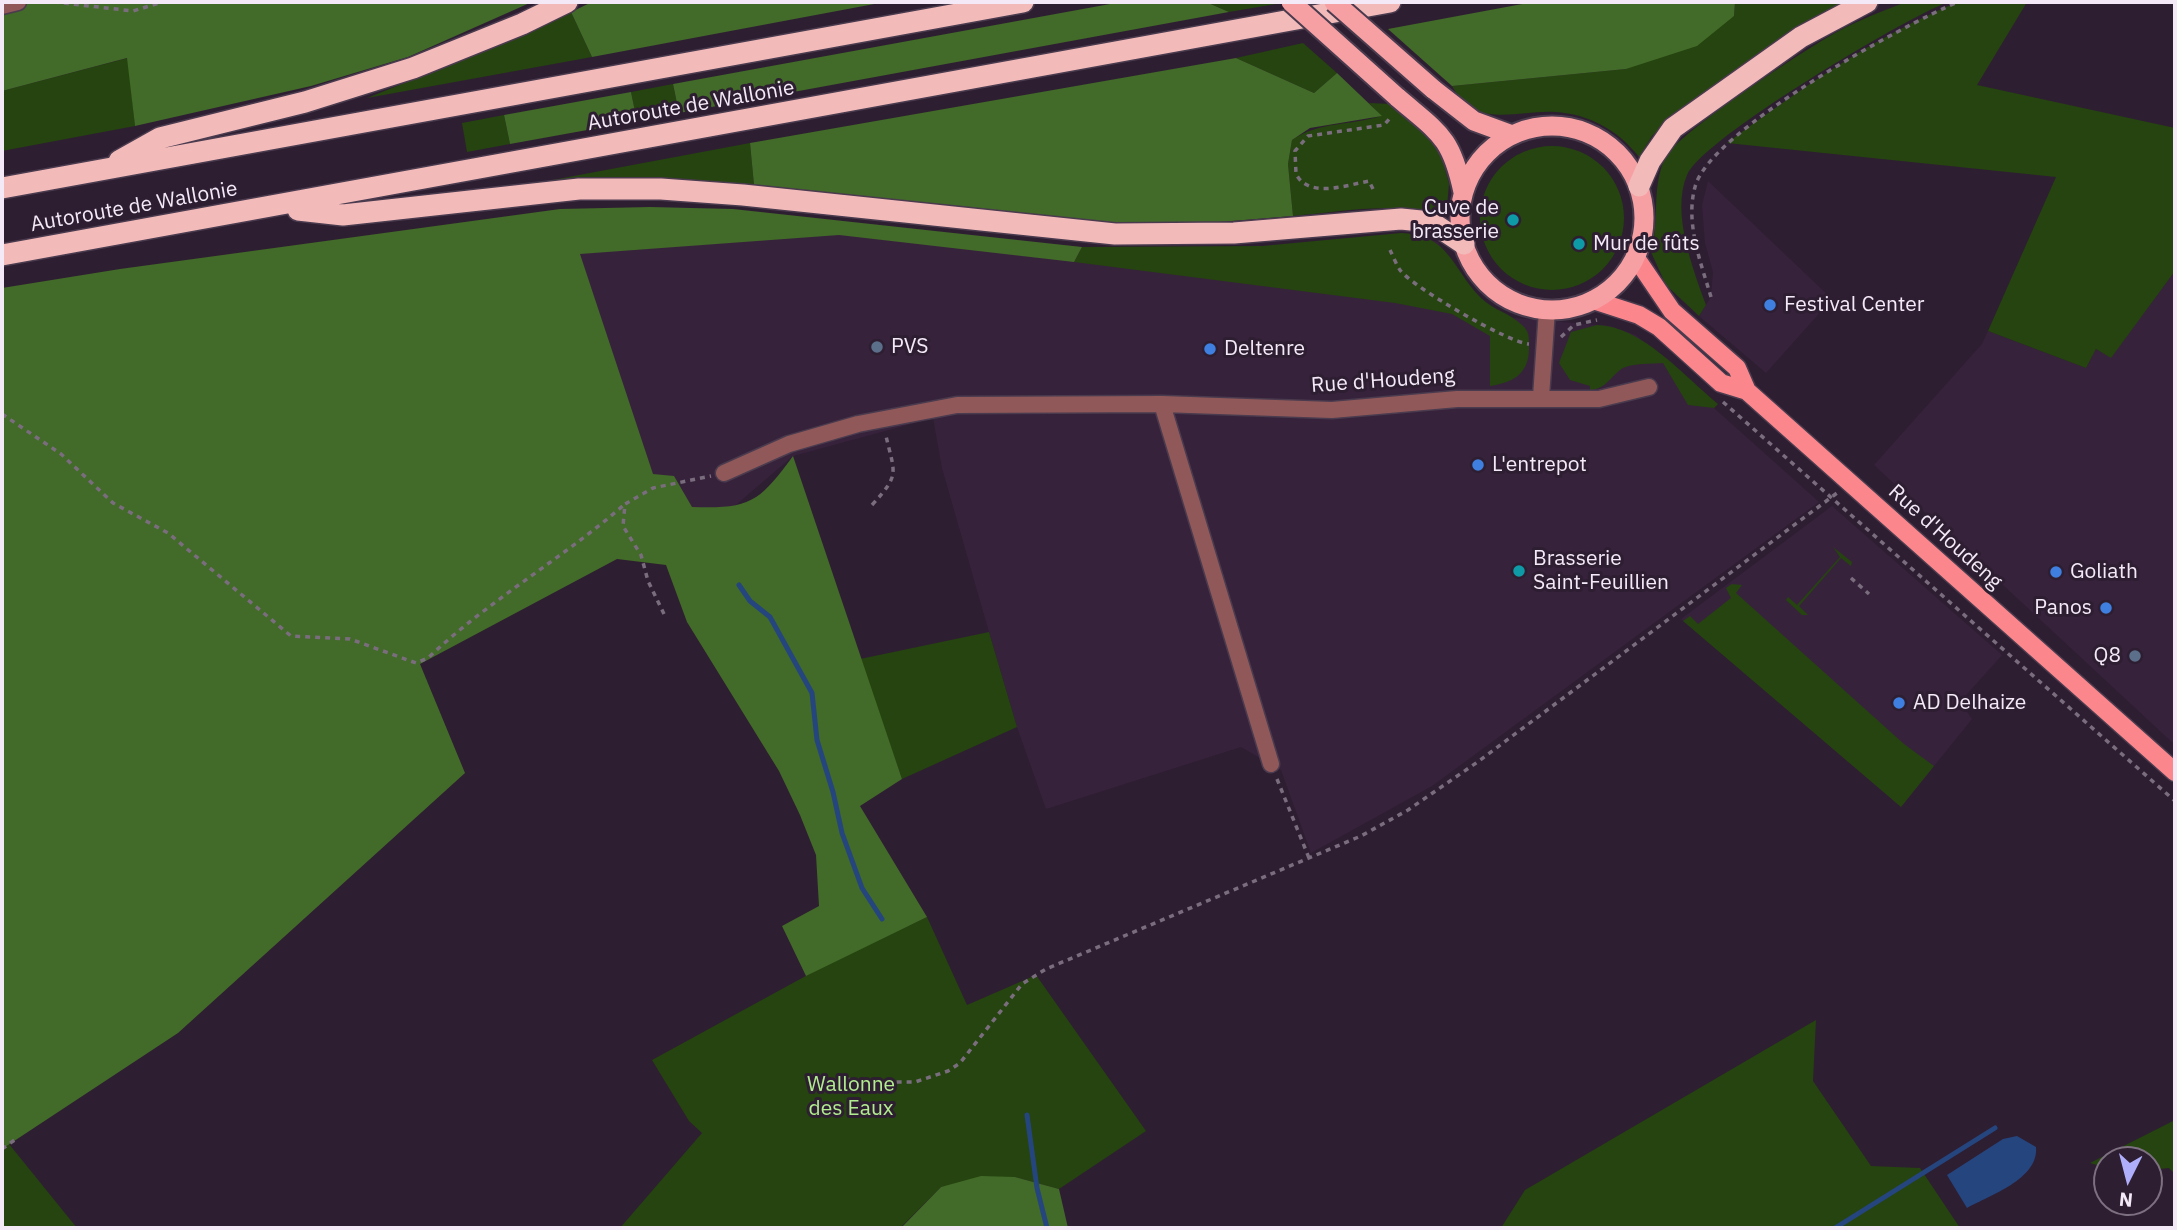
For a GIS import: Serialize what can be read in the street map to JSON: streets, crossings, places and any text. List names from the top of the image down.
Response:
{
  "streets": {
    "highway": ["Autoroute de Wallonie"],
    "main road": ["Rue d'Houdeng"]
  },
  "parks": ["Wallonne des Eaux"],
  "places": [
    "Cuve de brasserie",
    "Mur de fûts",
    "Festival Center",
    "PVS",
    "Deltenre",
    "L'entrepot",
    "Brasserie Saint-Feuillien",
    "Goliath",
    "Panos",
    "Q8",
    "AD Delhaize"
  ],
  "north": "bottom"
}
